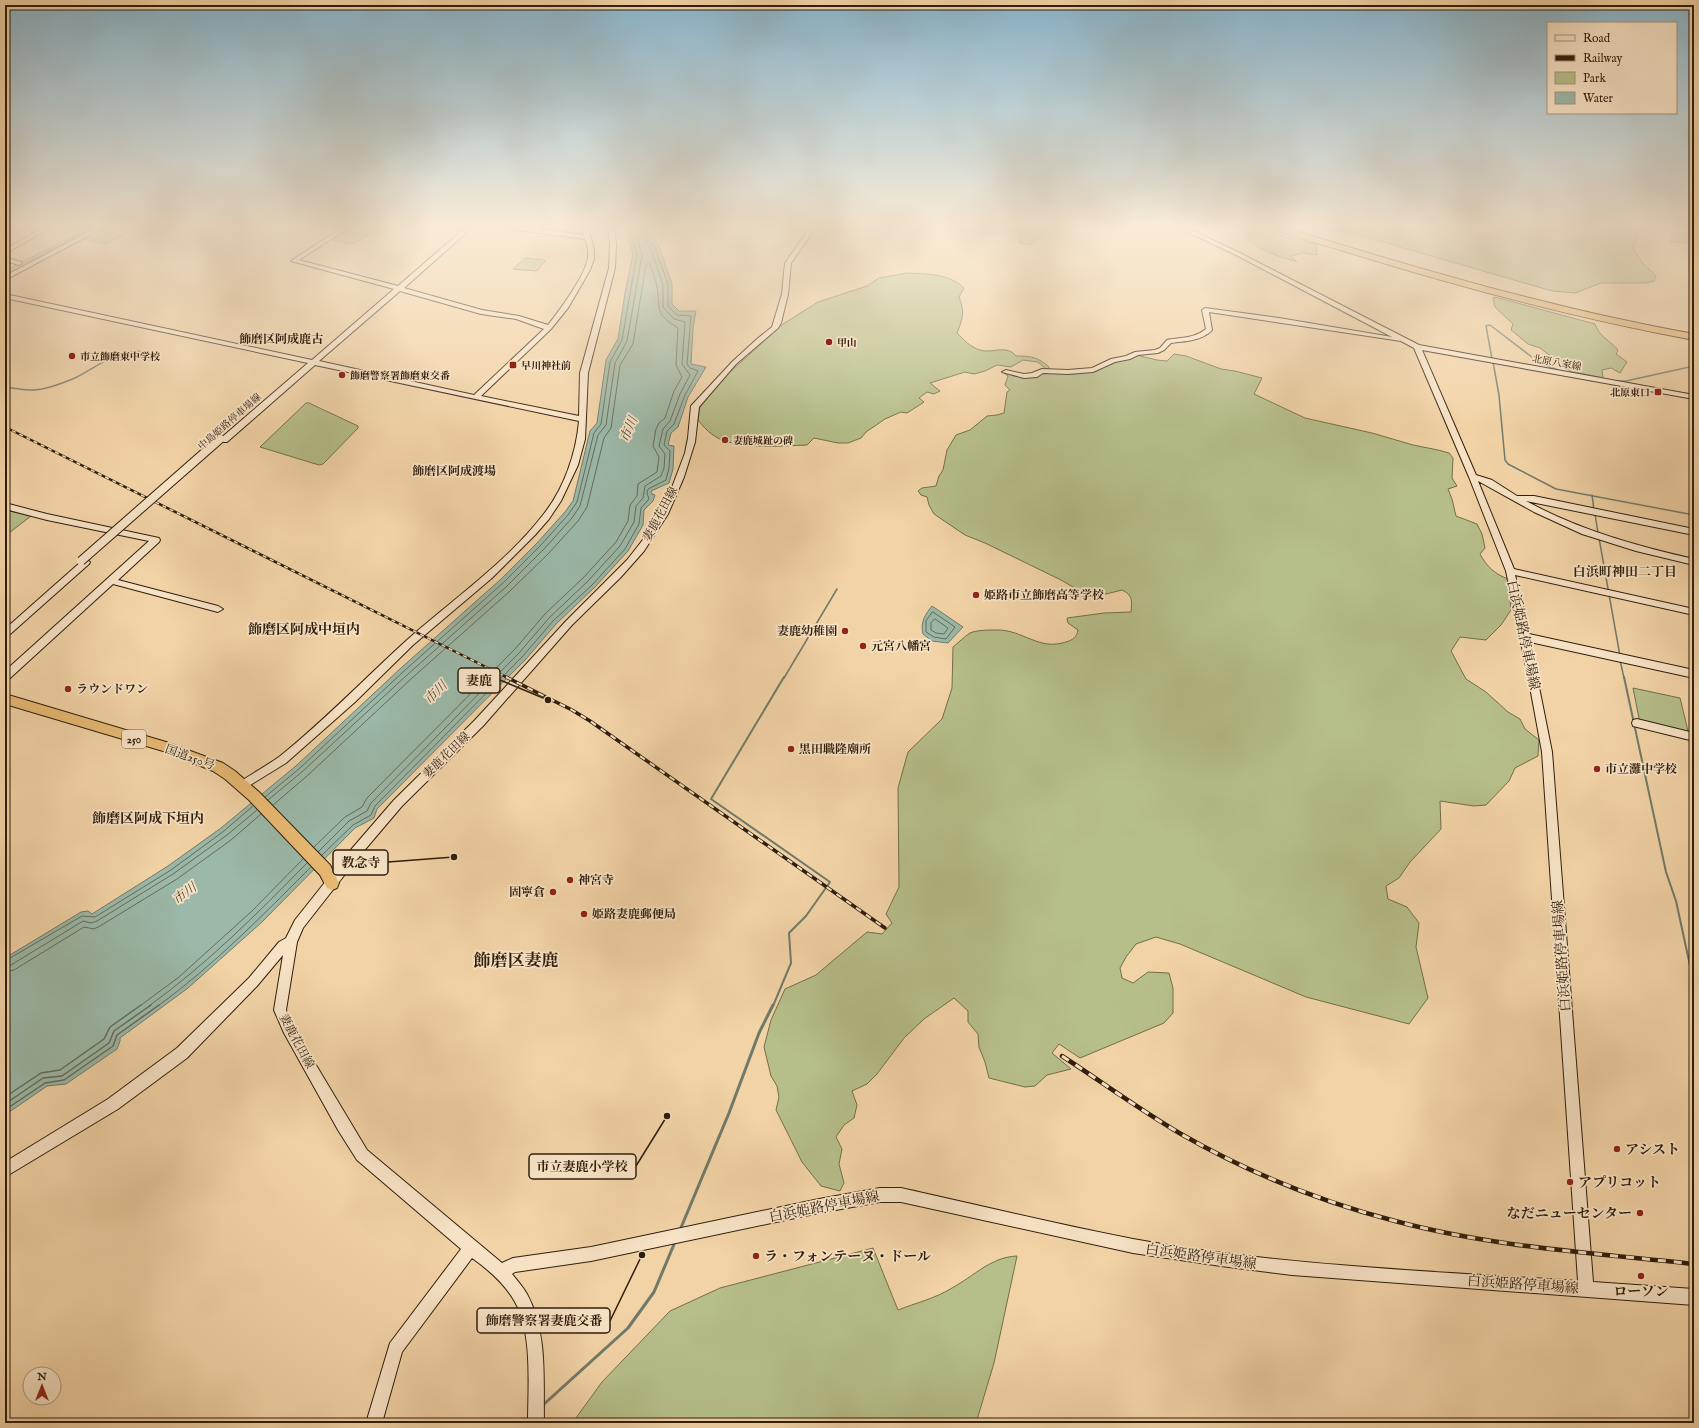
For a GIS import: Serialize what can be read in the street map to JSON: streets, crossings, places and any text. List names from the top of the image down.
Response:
{
  "streets": {
    "highway": ["250", "国道250号"],
    "street": [
      "北原八家線",
      "中島姫路停車場線",
      "妻鹿花田線",
      "白浜姫路停車場線"
    ]
  },
  "crossings": [
    ["北原八家線", "白浜姫路停車場線"],
    ["妻鹿花田線", "白浜姫路停車場線"],
    ["妻鹿花田線", "国道250号"]
  ],
  "districts": [
    "飾磨区阿成鹿古",
    "飾磨区阿成渡場",
    "白浜町神田二丁目",
    "飾磨区阿成中垣内",
    "飾磨区阿成下垣内",
    "飾磨区妻鹿"
  ],
  "water": ["市川"],
  "places": {
    "other": [
      "甲山",
      "市立飾磨東中学校",
      "飾磨警察署飾磨東交番",
      "妻鹿城趾の碑",
      "姫路市立飾磨高等学校",
      "妻鹿幼稚園",
      "元宮八幡宮",
      "ラウンドワン",
      "妻鹿",
      "黒田職隆廟所",
      "市立灘中学校",
      "教念寺",
      "神宮寺",
      "固寧倉",
      "姫路妻鹿郵便局",
      "市立妻鹿小学校",
      "アシスト",
      "アプリコット",
      "なだニューセンター",
      "飾磨警察署妻鹿交番",
      "ラ・フォンテーヌ・ドール",
      "ローソン"
    ],
    "transit": ["早川神社前", "北原東口"]
  },
  "legend": [
    "Road",
    "Railway",
    "Park",
    "Water"
  ],
  "north": "top"
}
